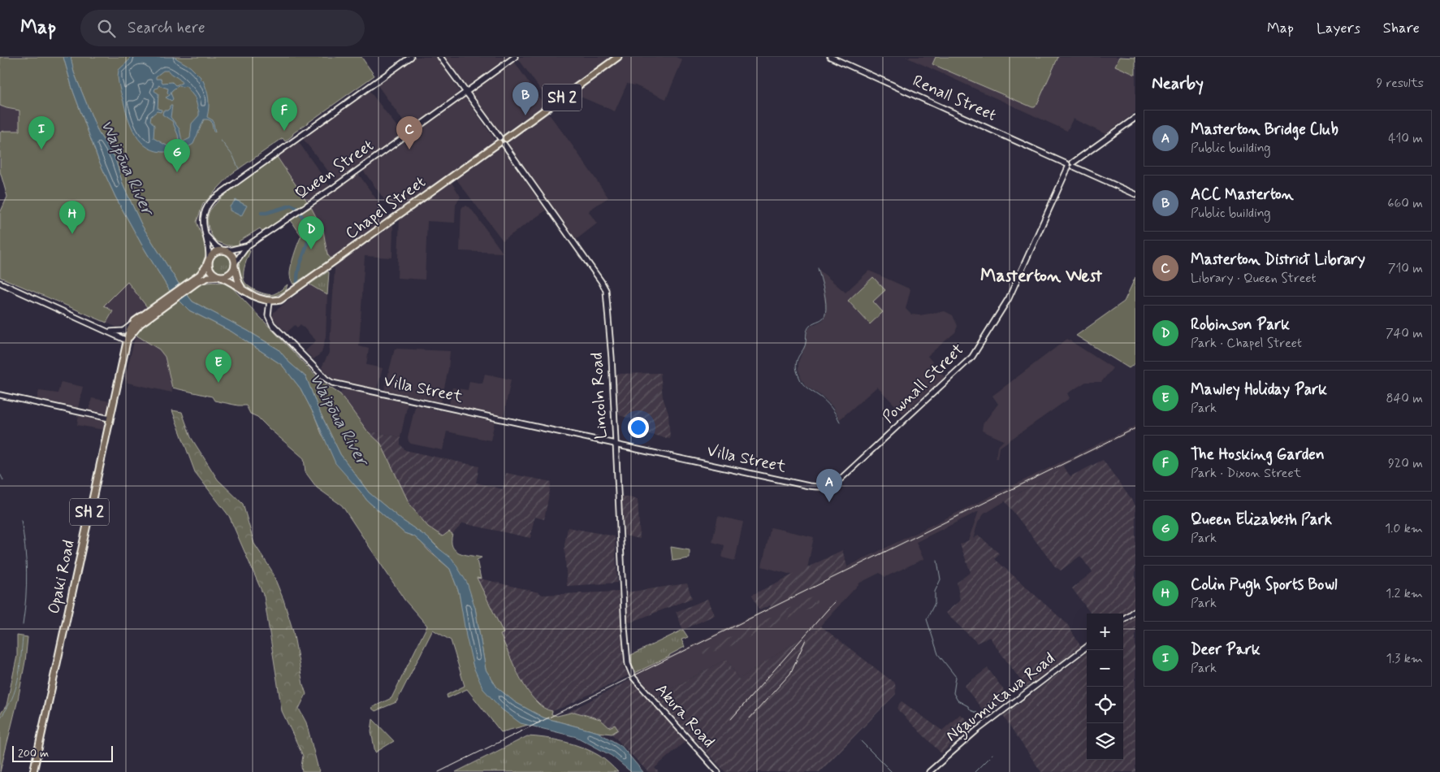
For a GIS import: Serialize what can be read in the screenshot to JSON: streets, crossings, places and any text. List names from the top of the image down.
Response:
{
  "streets": {
    "highway": ["SH 2", "Chapel Street", "Opaki Road"],
    "street": [
      "Renall Street",
      "Queen Street",
      "Pownall Street",
      "Villa Street",
      "Lincoln Road",
      "Ngaumutawa Road",
      "Akura Road"
    ]
  },
  "crossings": [
    ["SH 2", "Queen Street"],
    ["SH 2", "Opaki Road"],
    ["Renall Street", "Pownall Street"],
    ["Queen Street", "Lincoln Road"],
    ["Chapel Street", "Villa Street"],
    ["Chapel Street", "Lincoln Road"],
    ["Pownall Street", "Villa Street"],
    ["Villa Street", "Lincoln Road"],
    ["Lincoln Road", "Akura Road"]
  ],
  "districts": ["Masterton West"],
  "water": ["Waipōua River"],
  "scale_bar": "200 m",
  "page": {
    "header": "Map",
    "search": "Search here",
    "nav": ["Map", "Layers", "Share"],
    "heading": ["Nearby", "9 results"],
    "pins": [
      "B",
      "F",
      "C",
      "I",
      "G",
      "H",
      "D",
      "E",
      "A"
    ],
    "list": [
      {
        "mark": "A",
        "name": "Masterton Bridge Club",
        "note": "Public building",
        "value": "410 m"
      },
      {
        "mark": "B",
        "name": "ACC Masterton",
        "note": "Public building",
        "value": "660 m"
      },
      {
        "mark": "C",
        "name": "Masterton District Library",
        "note": "Library · Queen Street",
        "value": "710 m"
      },
      {
        "mark": "D",
        "name": "Robinson Park",
        "note": "Park · Chapel Street",
        "value": "740 m"
      },
      {
        "mark": "E",
        "name": "Mawley Holiday Park",
        "note": "Park",
        "value": "840 m"
      },
      {
        "mark": "F",
        "name": "The Hosking Garden",
        "note": "Park · Dixon Street",
        "value": "920 m"
      },
      {
        "mark": "G",
        "name": "Queen Elizabeth Park",
        "note": "Park",
        "value": "1.0 km"
      },
      {
        "mark": "H",
        "name": "Colin Pugh Sports Bowl",
        "note": "Park",
        "value": "1.2 km"
      },
      {
        "mark": "I",
        "name": "Deer Park",
        "note": "Park",
        "value": "1.3 km"
      }
    ],
    "map_buttons": ["+", "−"],
    "scale": "200 m"
  }
}
